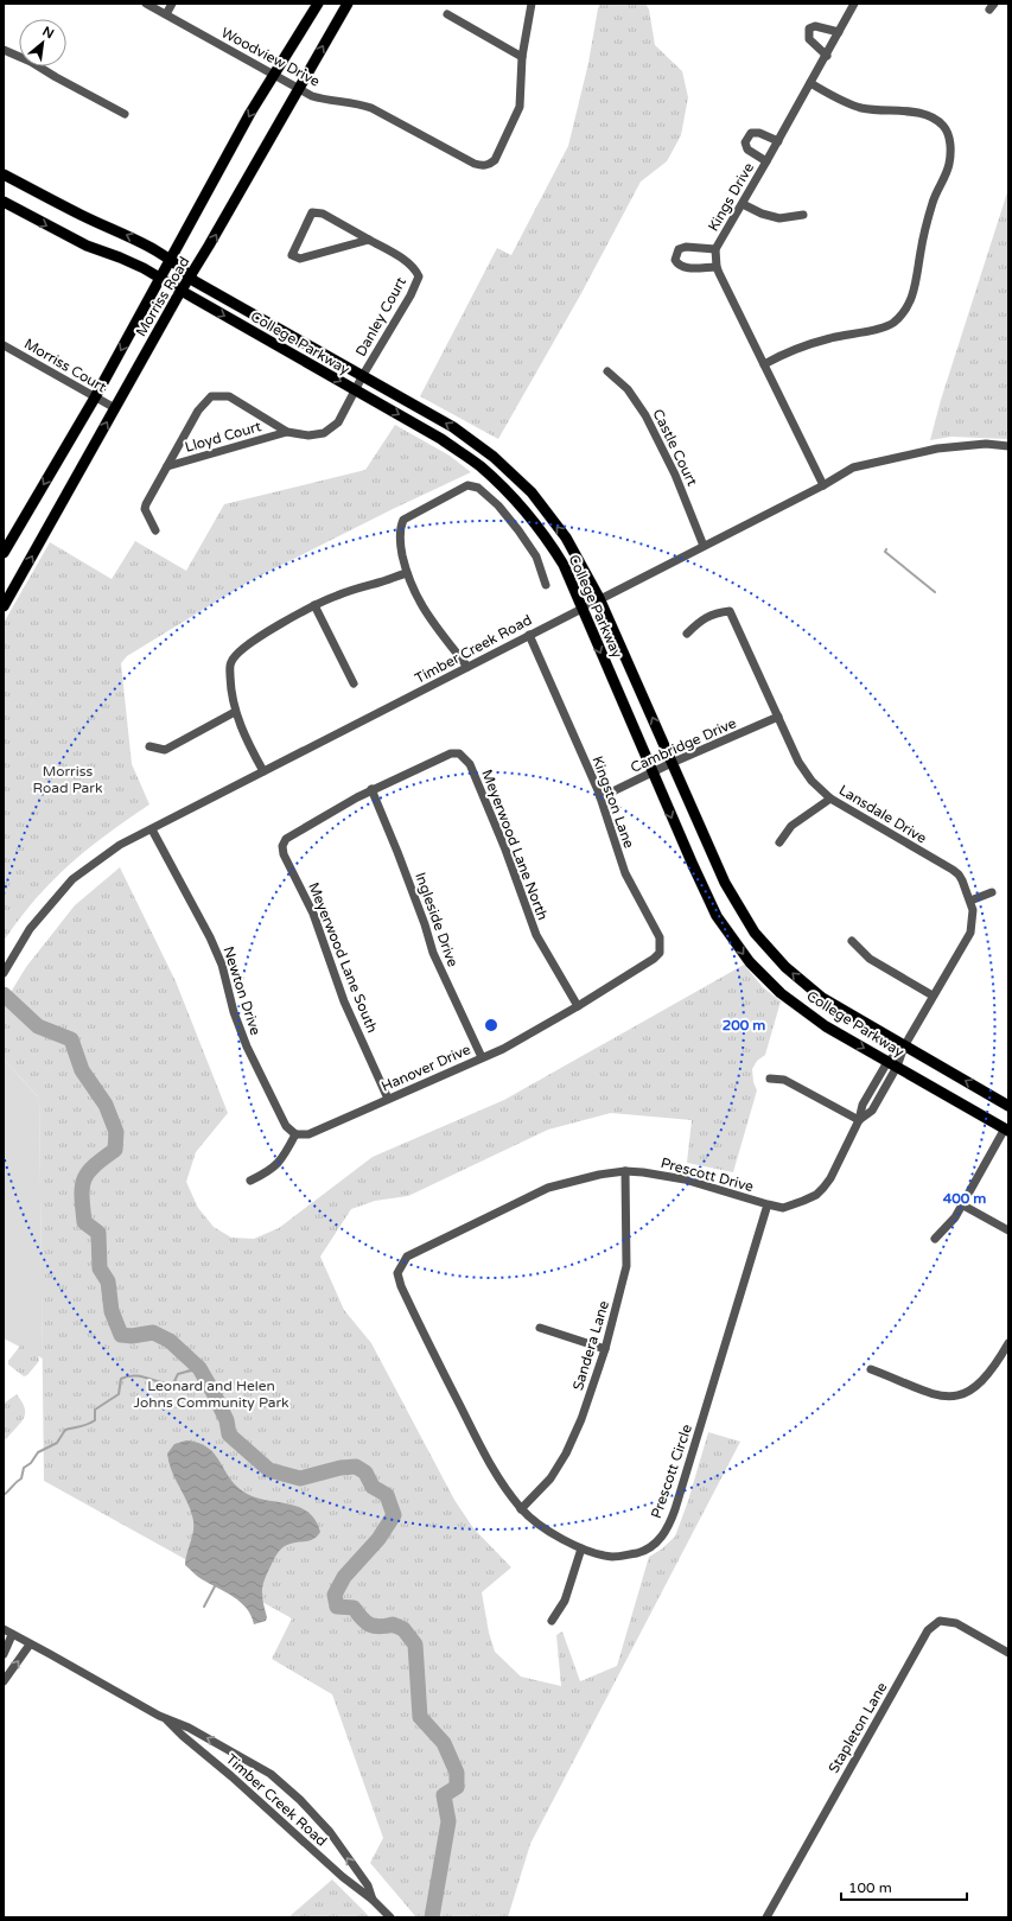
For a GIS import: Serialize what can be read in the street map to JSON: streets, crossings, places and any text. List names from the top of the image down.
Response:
{
  "streets": {
    "main road": ["Morriss Road", "College Parkway"],
    "street": [
      "Woodview Drive",
      "Kings Drive",
      "Danley Court",
      "Morriss Court",
      "Lloyd Court",
      "Castle Court",
      "Timber Creek Road",
      "Cambridge Drive",
      "Kingston Lane",
      "Lansdale Drive",
      "Meyerwood Lane North",
      "Ingleside Drive",
      "Meyerwood Lane South",
      "Newton Drive",
      "Hanover Drive",
      "Prescott Drive",
      "Sandera Lane",
      "Prescott Circle",
      "Stapleton Lane"
    ]
  },
  "crossings": [
    ["Woodview Drive", "Morriss Road"],
    ["Kings Drive", "Timber Creek Road"],
    ["Morriss Road", "College Parkway"],
    ["Morriss Road", "Morriss Court"],
    ["Danley Court", "College Parkway"],
    ["Danley Court", "Lloyd Court"],
    ["College Parkway", "Lloyd Court"],
    ["College Parkway", "Timber Creek Road"],
    ["College Parkway", "Cambridge Drive"],
    ["College Parkway", "Lansdale Drive"],
    ["College Parkway", "Prescott Drive"],
    ["Castle Court", "Timber Creek Road"],
    ["Timber Creek Road", "Kingston Lane"],
    ["Timber Creek Road", "Newton Drive"],
    ["Cambridge Drive", "Kingston Lane"],
    ["Cambridge Drive", "Lansdale Drive"],
    ["Kingston Lane", "Hanover Drive"],
    ["Lansdale Drive", "Prescott Drive"],
    ["Meyerwood Lane North", "Ingleside Drive"],
    ["Meyerwood Lane North", "Meyerwood Lane South"],
    ["Meyerwood Lane North", "Hanover Drive"],
    ["Ingleside Drive", "Meyerwood Lane South"],
    ["Ingleside Drive", "Hanover Drive"],
    ["Meyerwood Lane South", "Hanover Drive"],
    ["Newton Drive", "Hanover Drive"],
    ["Prescott Drive", "Sandera Lane"],
    ["Prescott Drive", "Prescott Circle"],
    ["Sandera Lane", "Prescott Circle"]
  ],
  "parks": ["Morriss Road Park", "Leonard and Helen Johns Community Park"],
  "scale_bar": "100 m",
  "north": "top right",
  "rings": ["200 m", "400 m"]
}
